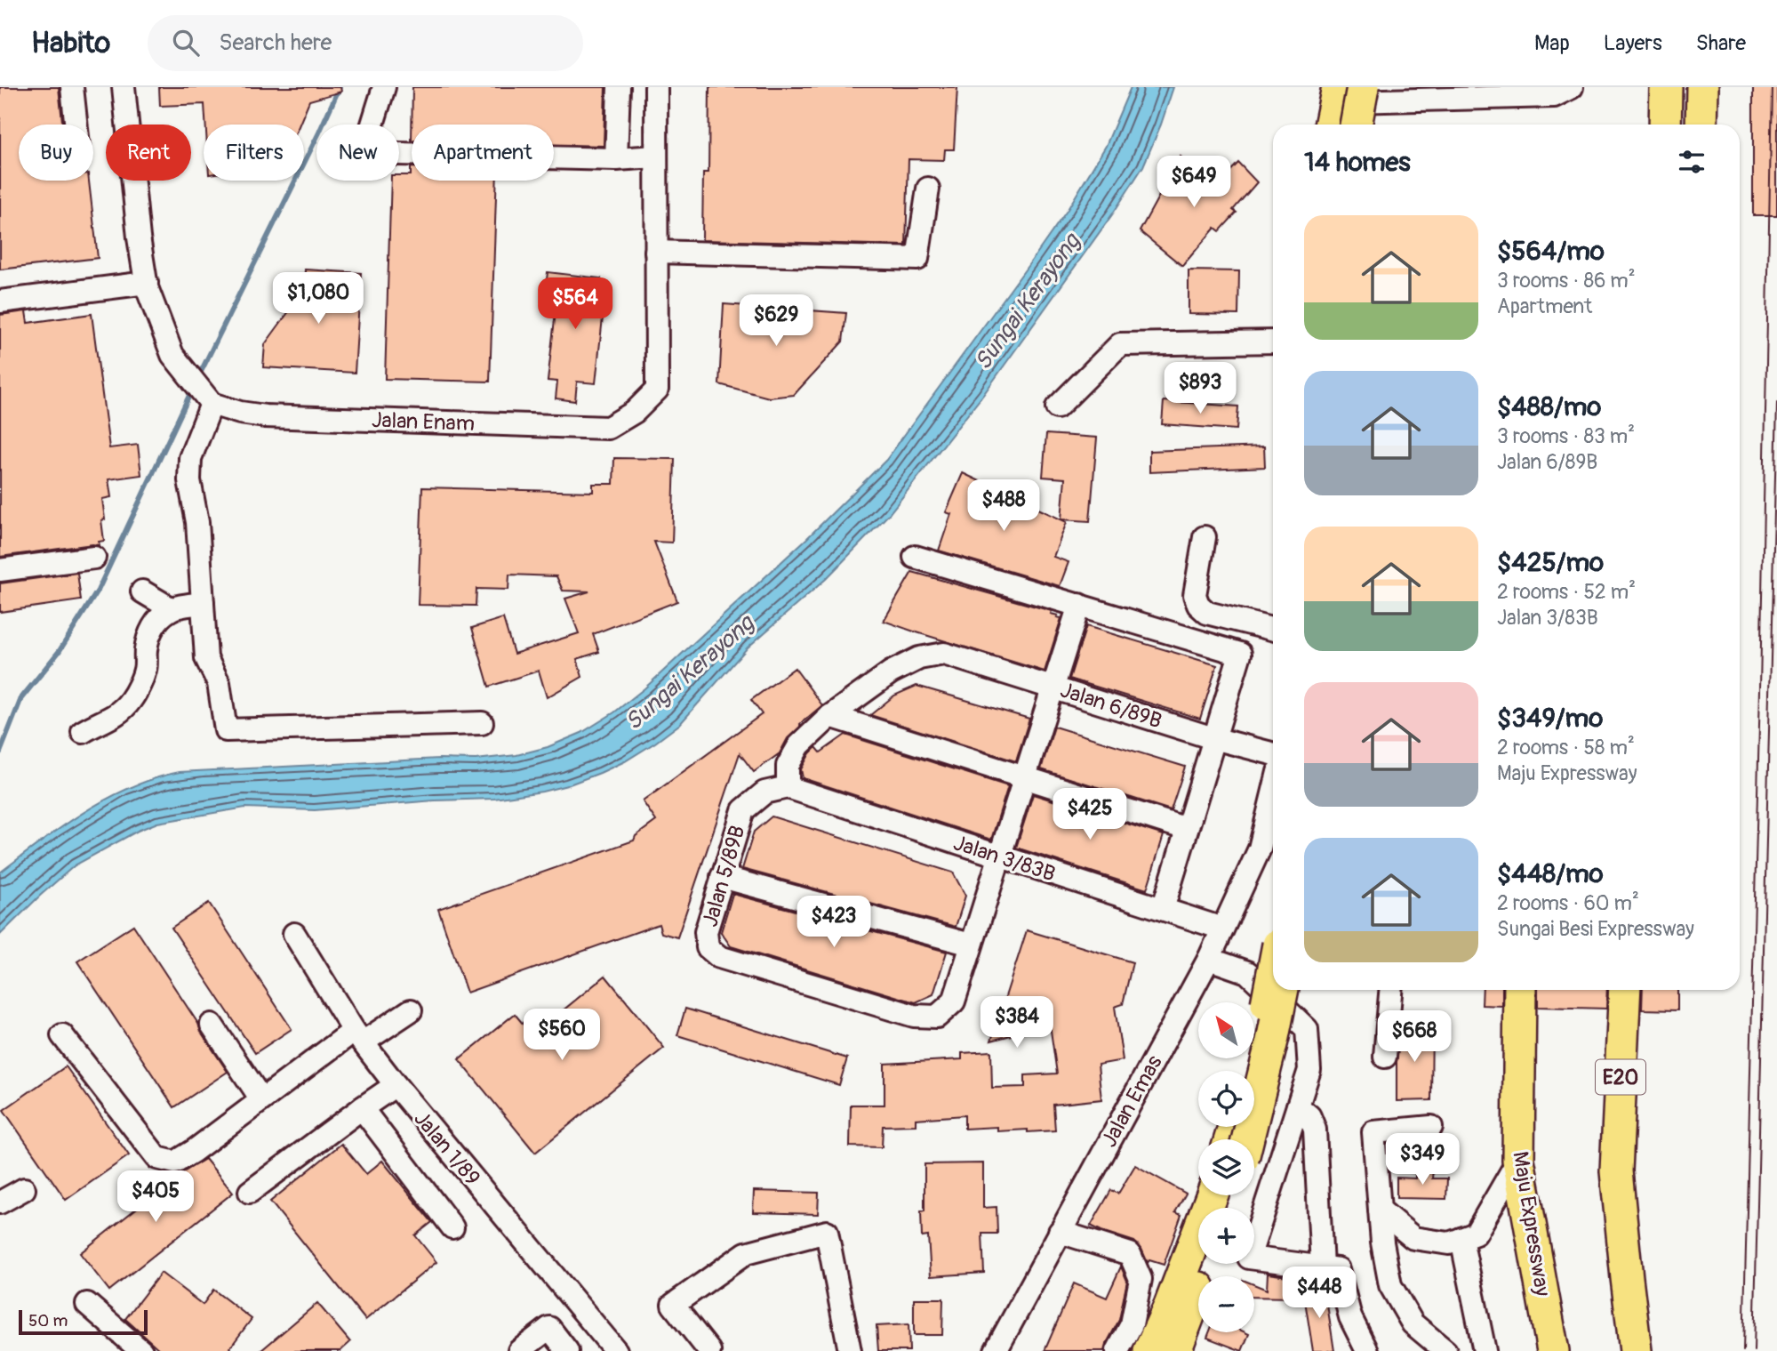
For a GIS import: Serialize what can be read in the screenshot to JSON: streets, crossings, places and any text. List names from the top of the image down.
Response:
{
  "streets": {
    "highway": ["E20", "Maju Expressway"],
    "street": [
      "Jalan Enam",
      "Jalan 6/89B",
      "Jalan 3/83B",
      "Jalan 5/89B",
      "Jalan Emas",
      "Jalan 1/89"
    ]
  },
  "crossings": [
    ["Jalan 6/89B", "Jalan 5/89B"],
    ["Jalan 3/83B", "Jalan 5/89B"],
    ["Jalan 3/83B", "Jalan Emas"]
  ],
  "water": ["Sungai Kerayong"],
  "scale_bar": "50 m",
  "north": "top left",
  "page": {
    "header": "Habito",
    "search": "Search here",
    "nav": ["Map", "Layers", "Share"],
    "chip": [
      "Buy",
      "Rent",
      "Filters",
      "New",
      "Apartment"
    ],
    "heading": "14 homes",
    "price": [
      "$649",
      "$1,080",
      "$564",
      "$629",
      "$893",
      "$488",
      "$425",
      "$423",
      "$384",
      "$560",
      "$668",
      "$349",
      "$405",
      "$448"
    ],
    "list": [
      {
        "name": "$564/mo",
        "note": "3 rooms · 86 m² · Apartment"
      },
      {
        "name": "$488/mo",
        "note": "3 rooms · 83 m² · Jalan 6/89B"
      },
      {
        "name": "$425/mo",
        "note": "2 rooms · 52 m² · Jalan 3/83B"
      },
      {
        "name": "$349/mo",
        "note": "2 rooms · 58 m² · Maju Expressway"
      },
      {
        "name": "$448/mo",
        "note": "2 rooms · 60 m² · Sungai Besi Expressway"
      }
    ],
    "map_buttons": ["+", "−"],
    "scale": "50 m"
  }
}
